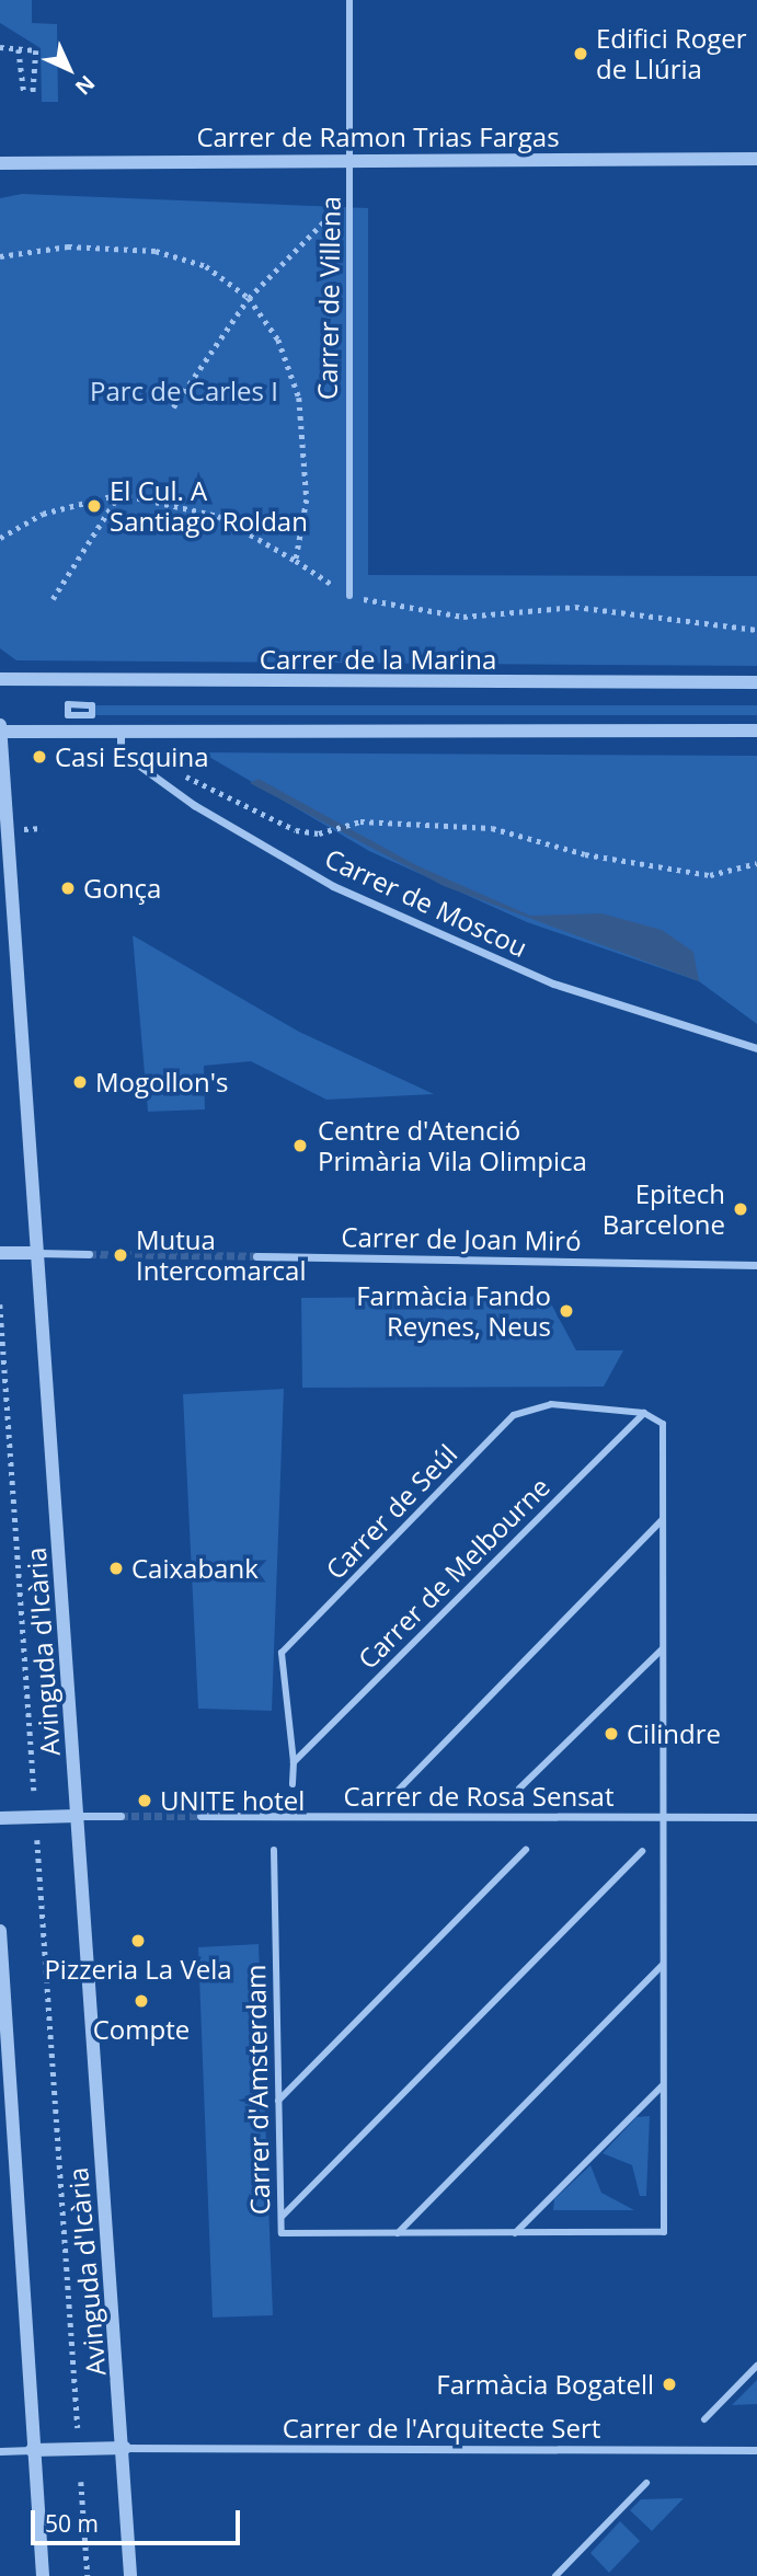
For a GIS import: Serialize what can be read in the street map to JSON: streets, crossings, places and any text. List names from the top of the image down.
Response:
{
  "streets": {
    "street": [
      "Carrer de Ramon Trias Fargas",
      "Carrer de Villena",
      "Carrer de la Marina",
      "Carrer de Moscou",
      "Carrer de Joan Miró",
      "Carrer de Seúl",
      "Carrer de Melbourne",
      "Avinguda d'Icària",
      "Carrer de Rosa Sensat",
      "Carrer d'Amsterdam",
      "Carrer de l'Arquitecte Sert"
    ]
  },
  "crossings": [
    ["Carrer de Ramon Trias Fargas", "Carrer de Villena"],
    ["Carrer de Seúl", "Carrer de Melbourne"],
    ["Avinguda d'Icària", "Carrer de l'Arquitecte Sert"]
  ],
  "parks": ["Parc de Carles I"],
  "places": [
    "Edifici Roger de Llúria",
    "El Cul. A Santiago Roldan",
    "Casi Esquina",
    "Gonça",
    "Mogollon's",
    "Centre d'Atenció Primària Vila Olimpica",
    "Epitech Barcelone",
    "Mutua Intercomarcal",
    "Farmàcia Fando Reynes, Neus",
    "Caixabank",
    "Cilindre",
    "UNITE hotel",
    "Pizzeria La Vela",
    "Compte",
    "Farmàcia Bogatell"
  ],
  "scale_bar": "50 m",
  "north": "bottom right"
}
